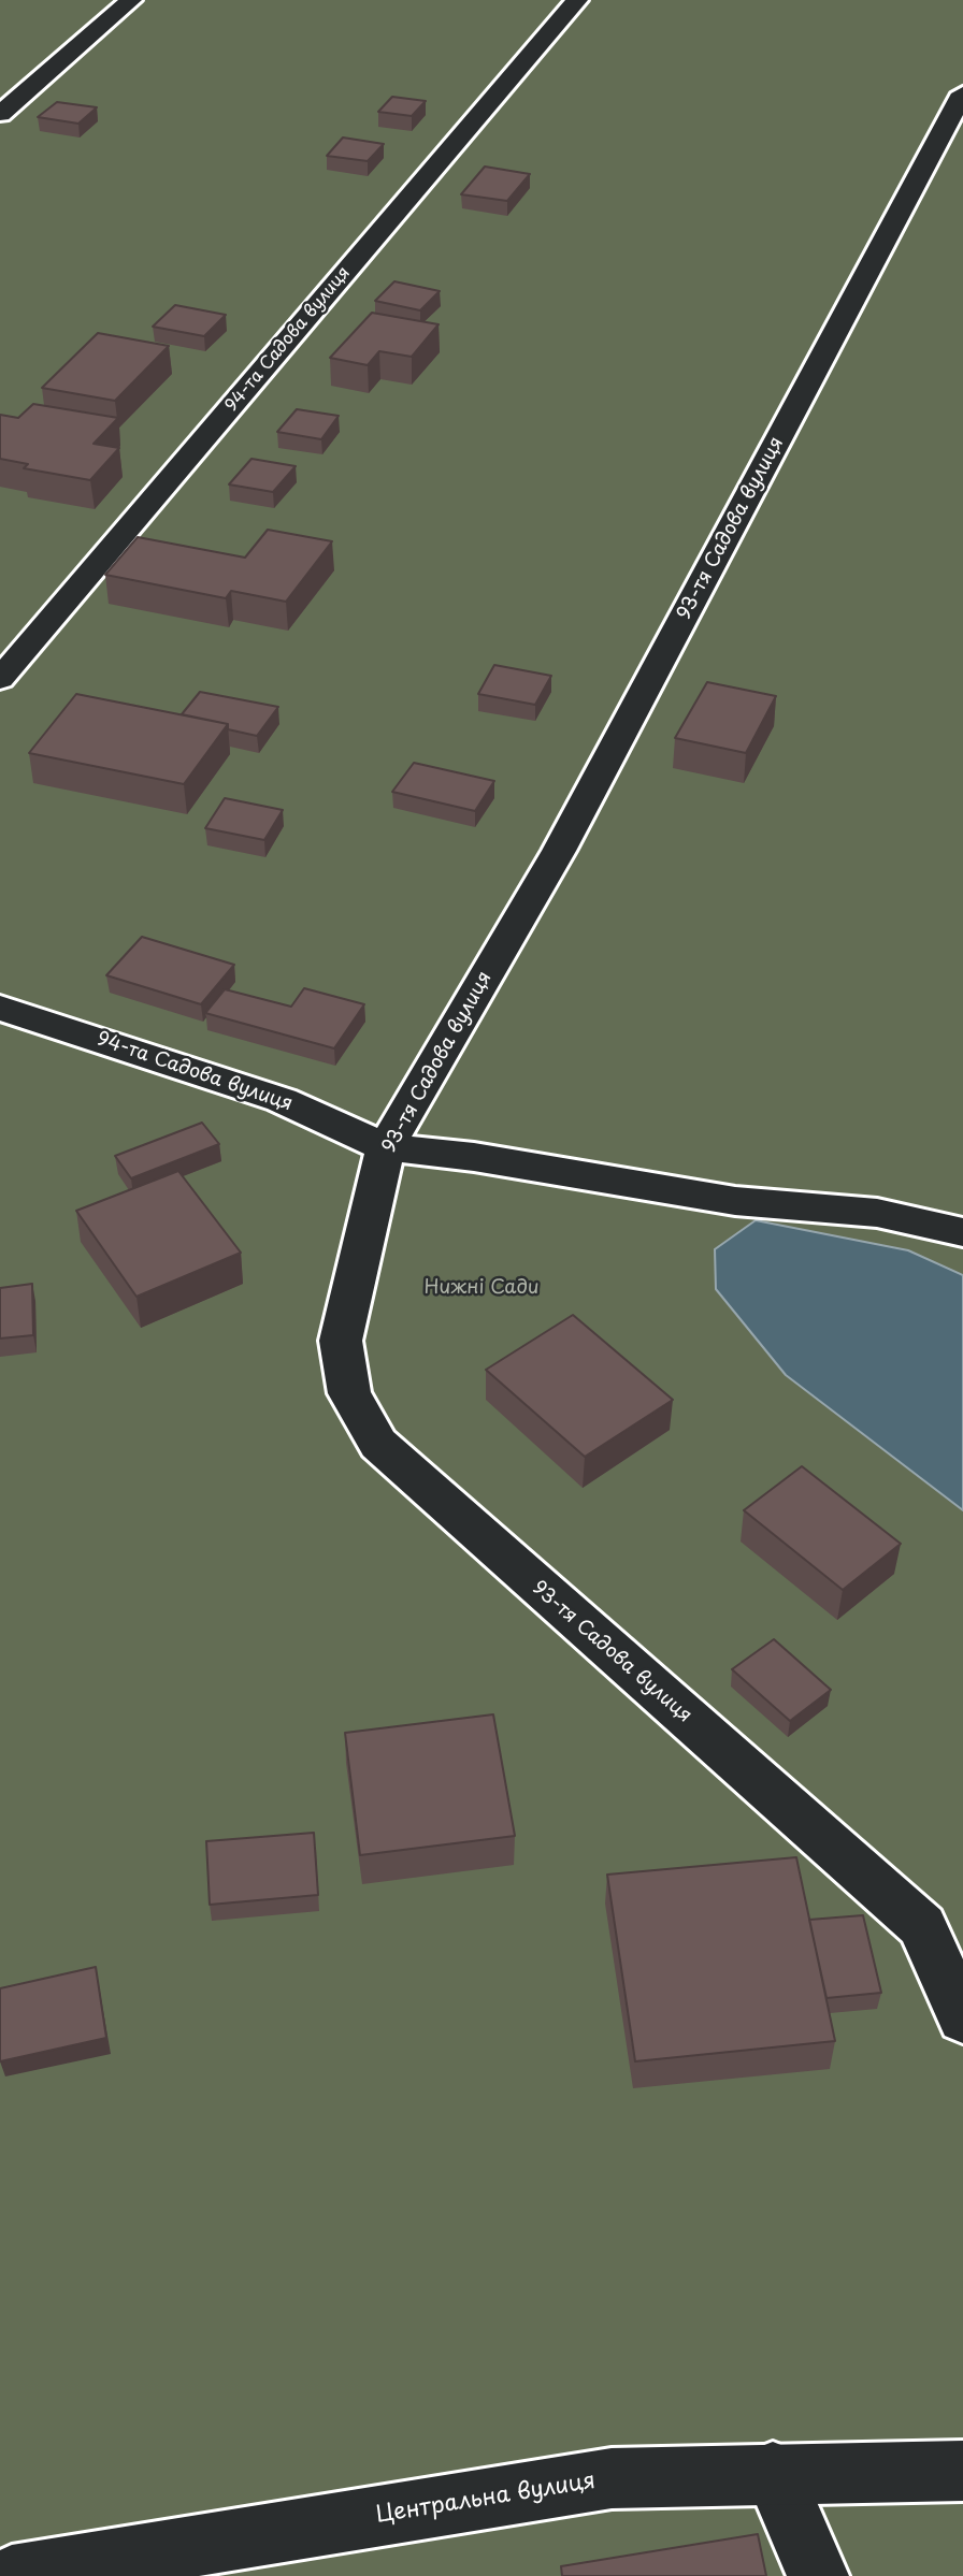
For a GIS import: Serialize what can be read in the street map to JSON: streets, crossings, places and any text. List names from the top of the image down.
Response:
{
  "streets": {
    "street": ["94-та Садова вулиця", "93-тя Садова вулиця", "Центральна вулиця"]
  },
  "crossings": [
    ["94-та Садова вулиця", "93-тя Садова вулиця"]
  ],
  "parks": ["Нижні Сади"]
}
